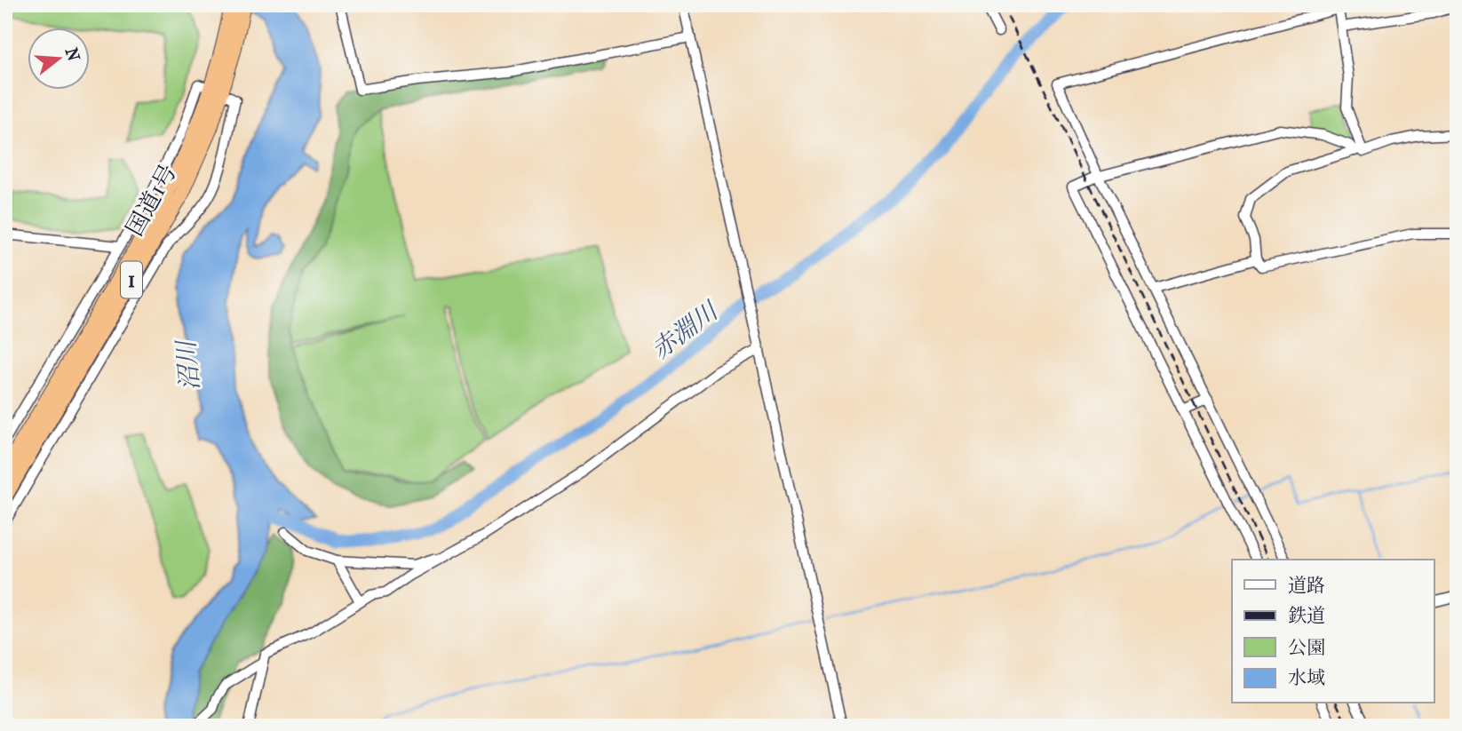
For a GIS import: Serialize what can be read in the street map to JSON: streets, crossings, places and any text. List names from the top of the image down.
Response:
{
  "streets": {
    "highway": ["国道1号", "1"]
  },
  "water": ["赤淵川", "沼川"],
  "legend": [
    "道路",
    "鉄道",
    "公園",
    "水域"
  ],
  "north": "right"
}
